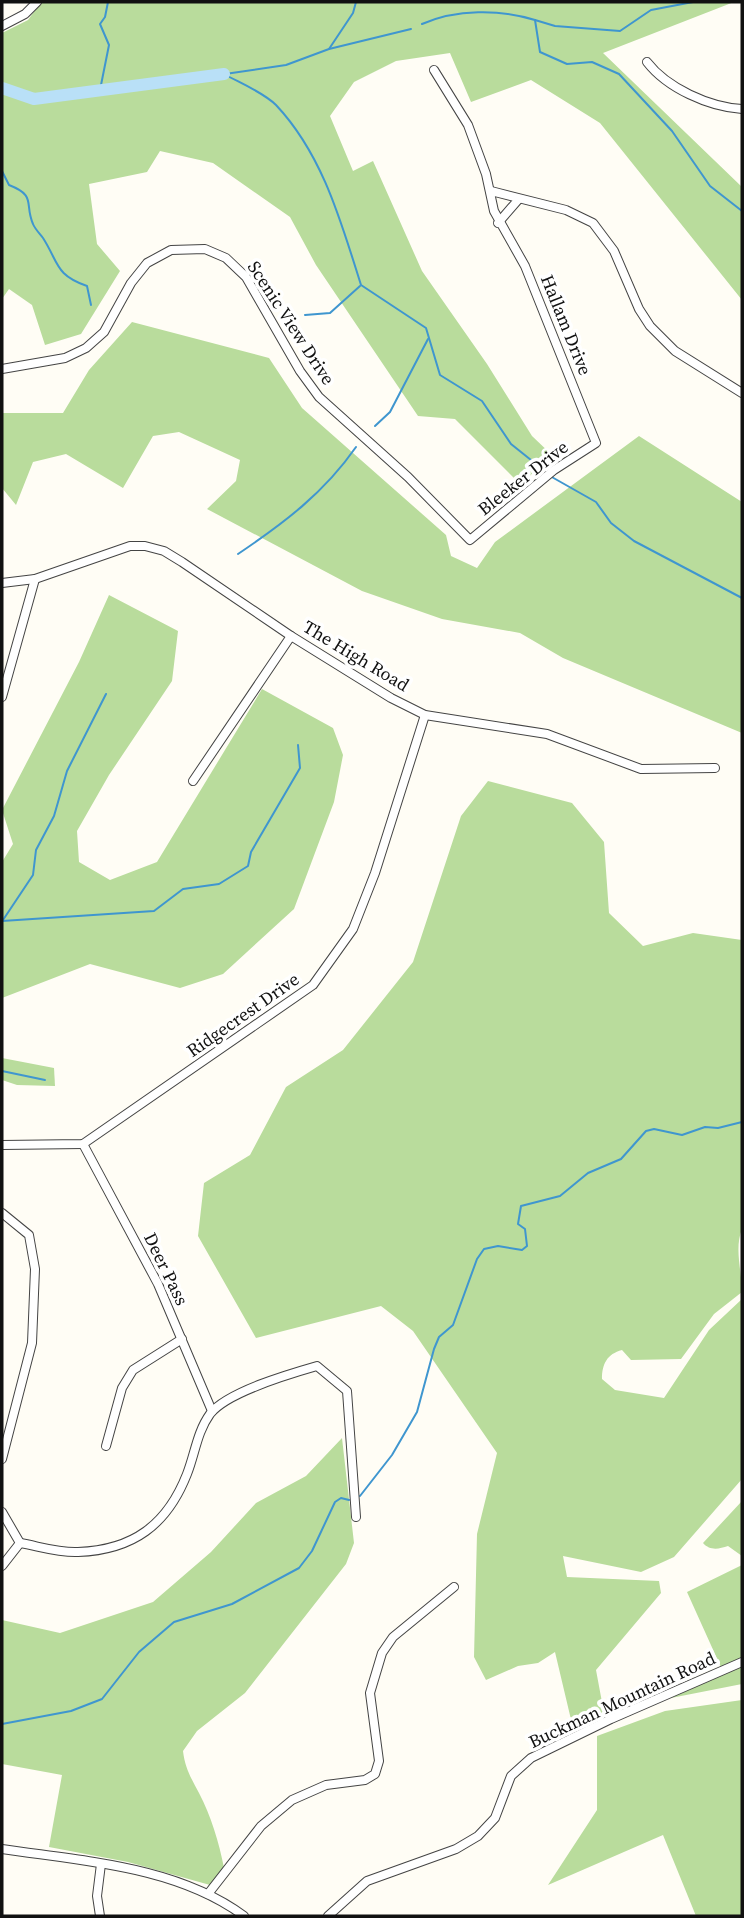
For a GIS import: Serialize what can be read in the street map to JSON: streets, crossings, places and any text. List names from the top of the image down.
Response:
{
  "streets": {
    "street": [
      "Scenic View Drive",
      "Hallam Drive",
      "Bleeker Drive",
      "The High Road",
      "Ridgecrest Drive",
      "Deer Pass",
      "Buckman Mountain Road"
    ]
  },
  "crossings": [
    ["Scenic View Drive", "Bleeker Drive"],
    ["Hallam Drive", "Bleeker Drive"],
    ["The High Road", "Ridgecrest Drive"],
    ["Ridgecrest Drive", "Deer Pass"]
  ]
}
